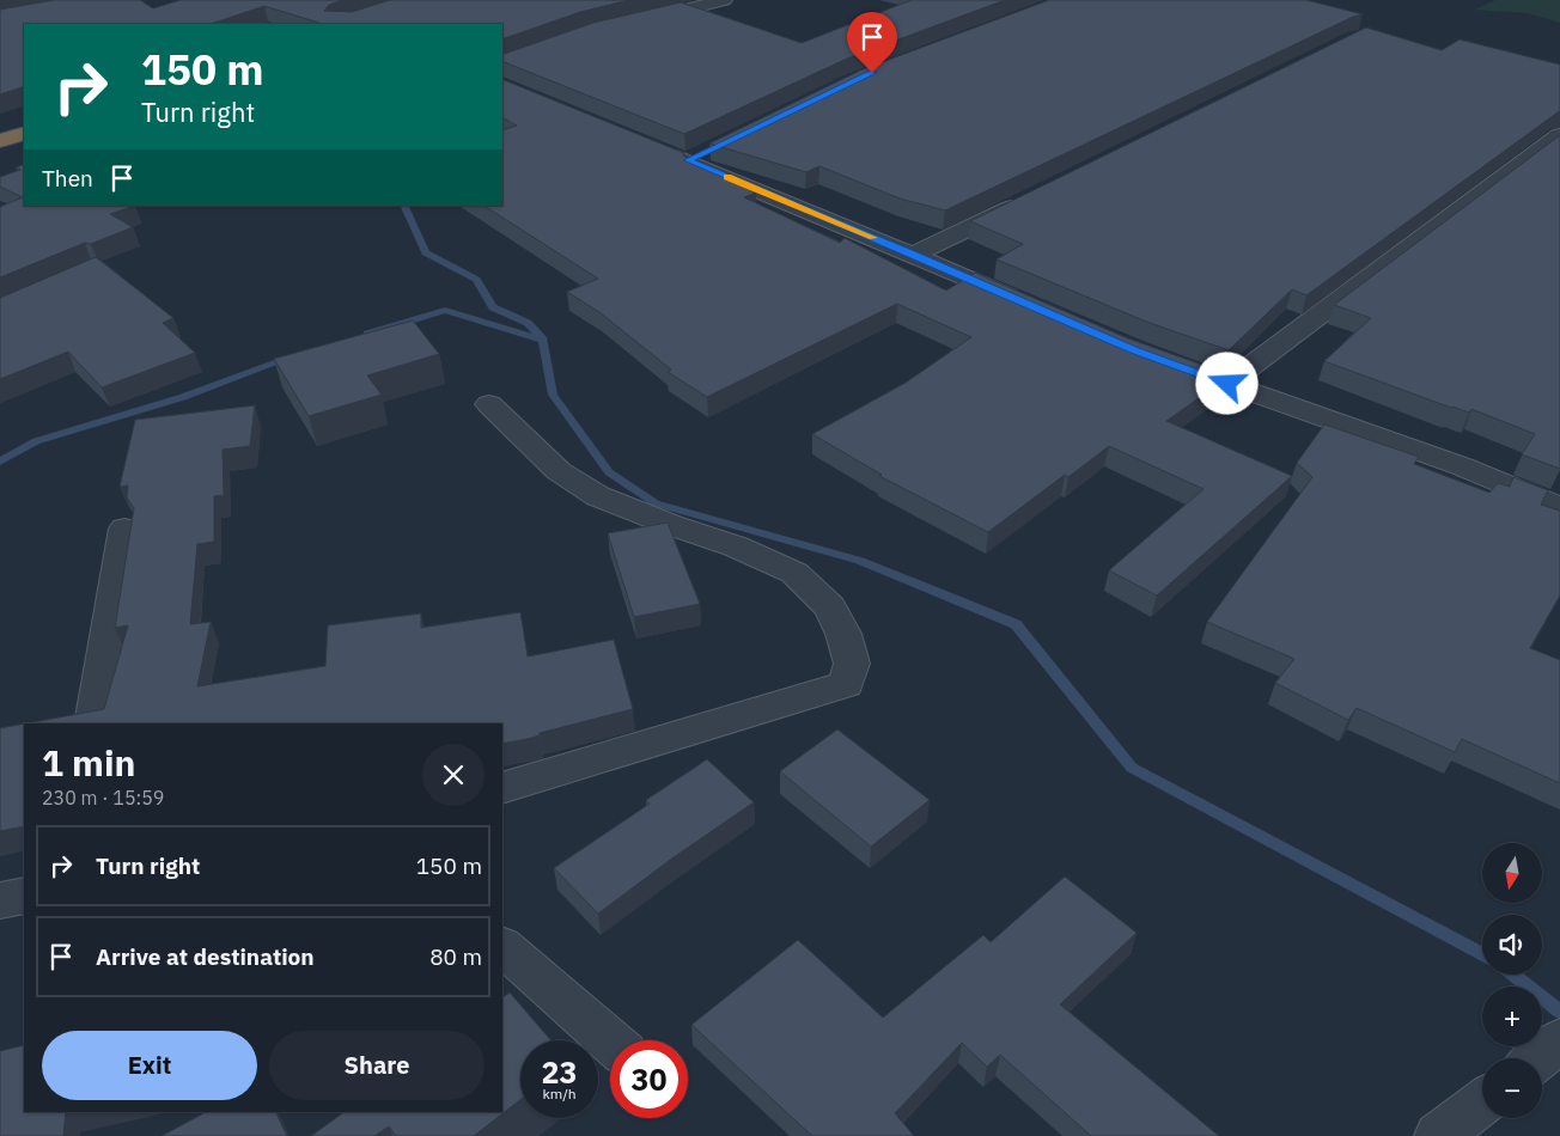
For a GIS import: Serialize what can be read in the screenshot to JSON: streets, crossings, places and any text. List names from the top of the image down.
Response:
{
  "north": "bottom",
  "page": {
    "turn": ["150 m", "Turn right"],
    "then": "Then",
    "heading": ["1 min", "230 m · 15:59"],
    "list": [
      {
        "name": "Turn right",
        "value": "150 m"
      },
      {
        "name": "Arrive at destination",
        "value": "80 m"
      }
    ],
    "map_buttons": ["+", "−"],
    "buttons": ["Exit", "Share"],
    "speed": "23 km/h",
    "limit": "30"
  }
}
